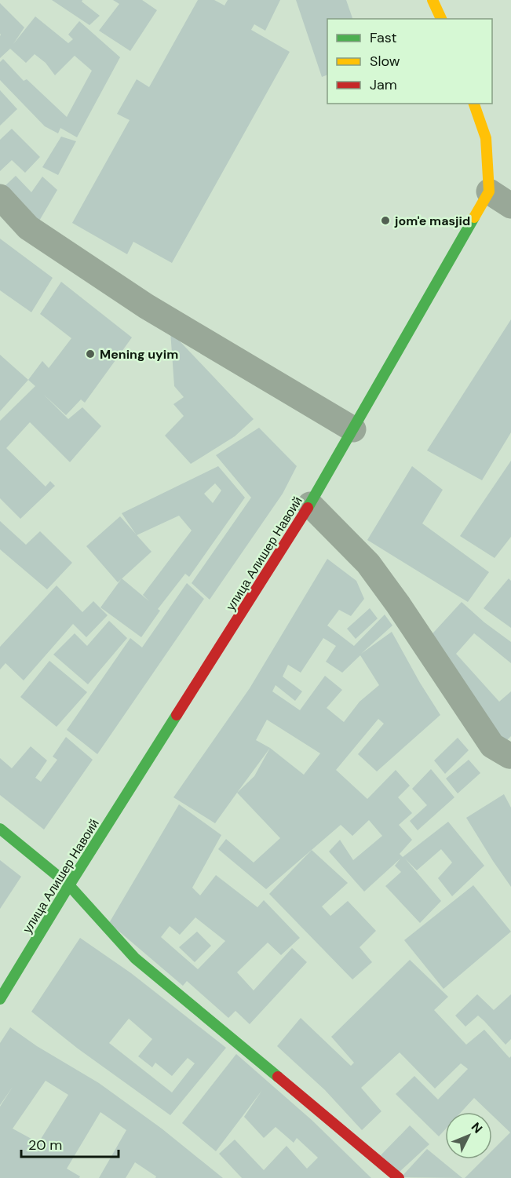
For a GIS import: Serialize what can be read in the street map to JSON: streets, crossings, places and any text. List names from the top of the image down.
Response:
{
  "streets": {
    "main road": ["улица Алишер Навоий"]
  },
  "places": ["jom'e masjid", "Mening uyim"],
  "legend": ["Fast", "Slow", "Jam"],
  "scale_bar": "20 m",
  "north": "top right"
}
